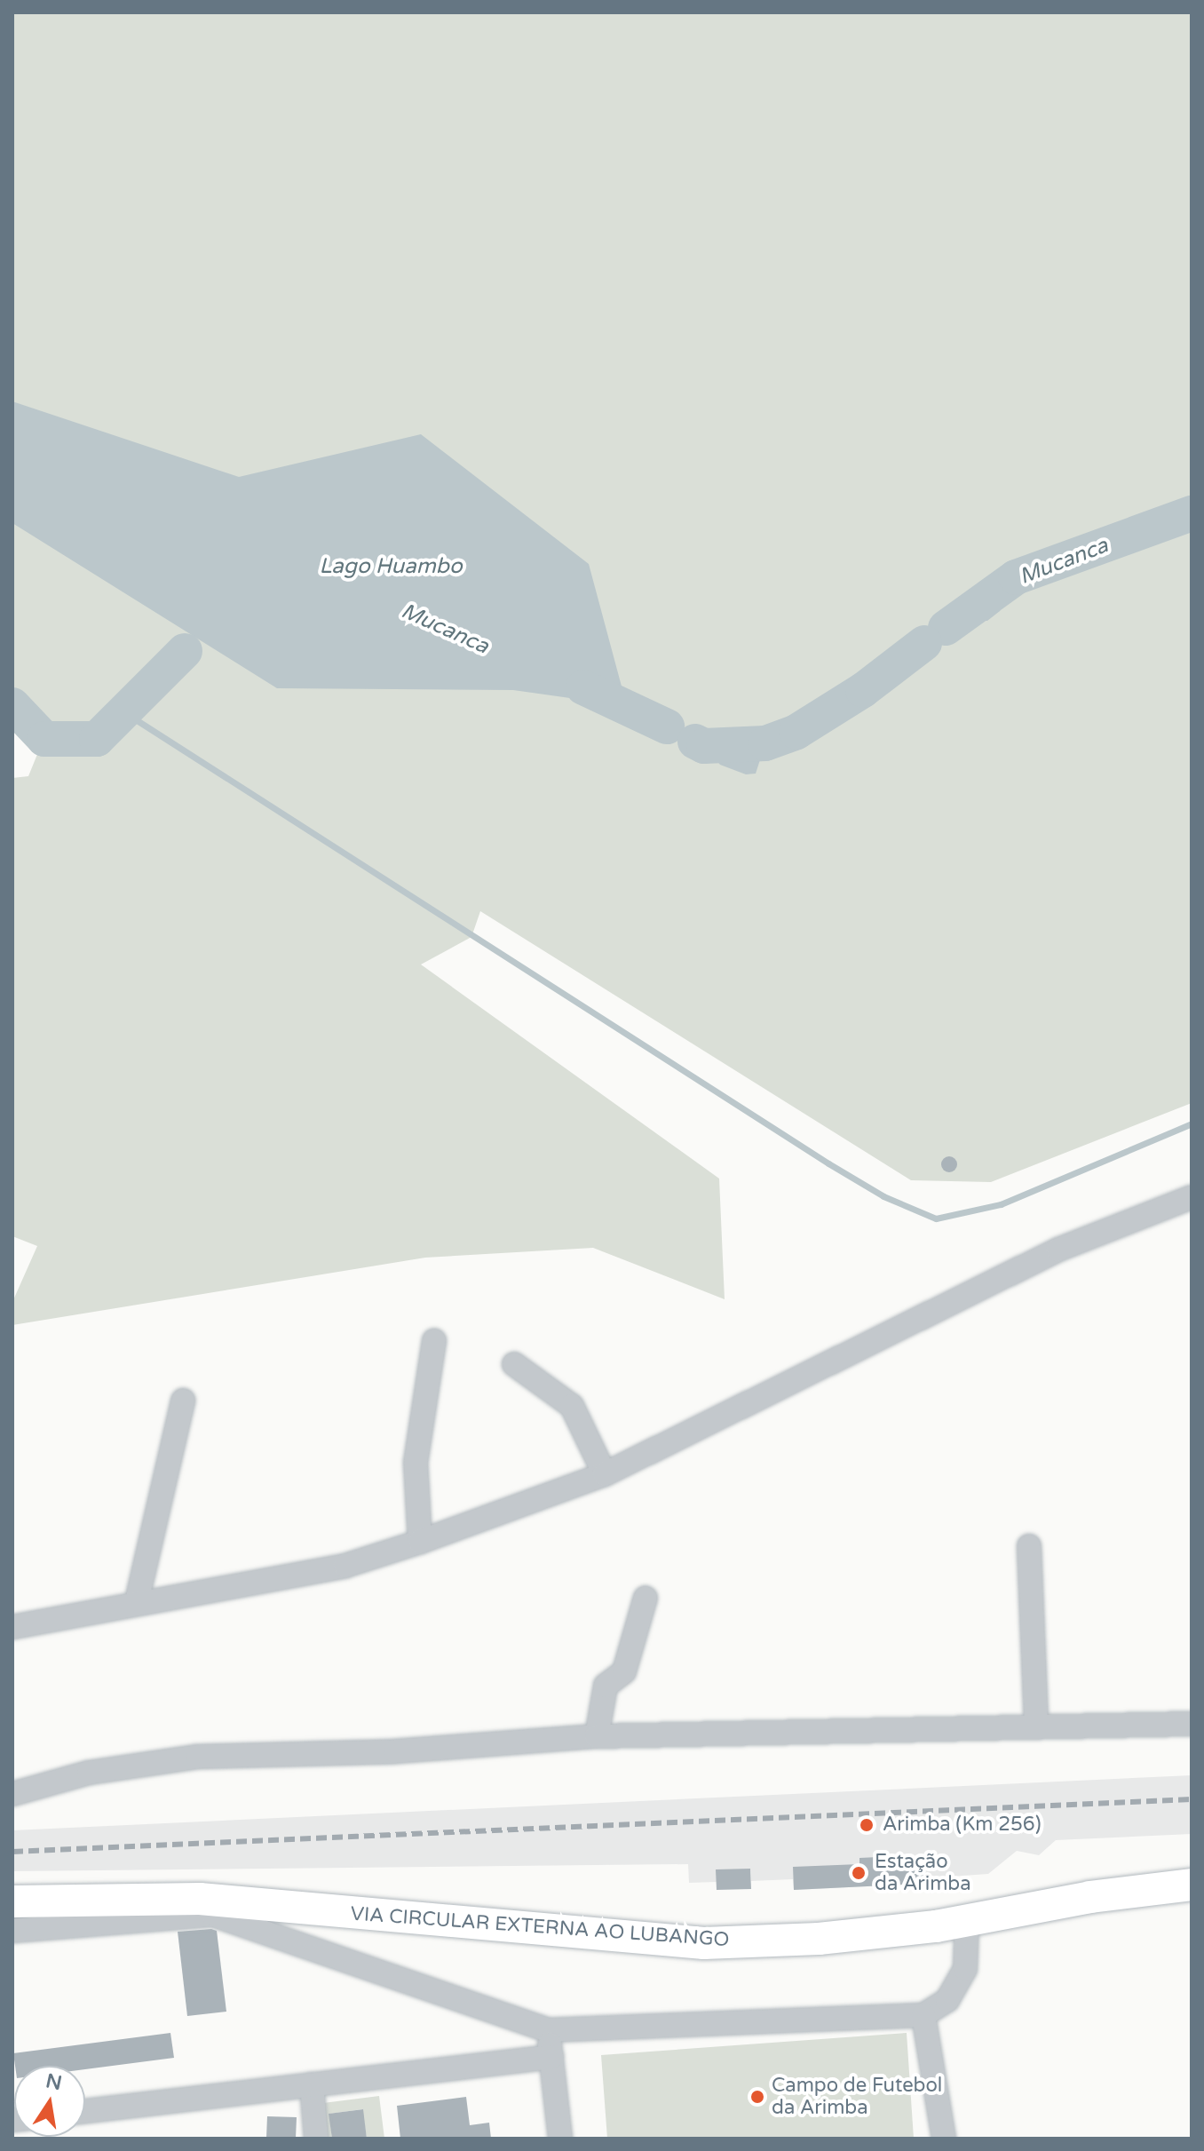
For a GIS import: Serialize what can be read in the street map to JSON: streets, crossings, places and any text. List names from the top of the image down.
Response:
{
  "streets": {
    "main road": ["VIA CIRCULAR EXTERNA AO LUBANGO"]
  },
  "water": ["Mucanca", "Lago Huambo"],
  "places": ["Arimba (Km 256)", "Estação da Arimba", "Campo de Futebol da Arimba"],
  "north": "top"
}
